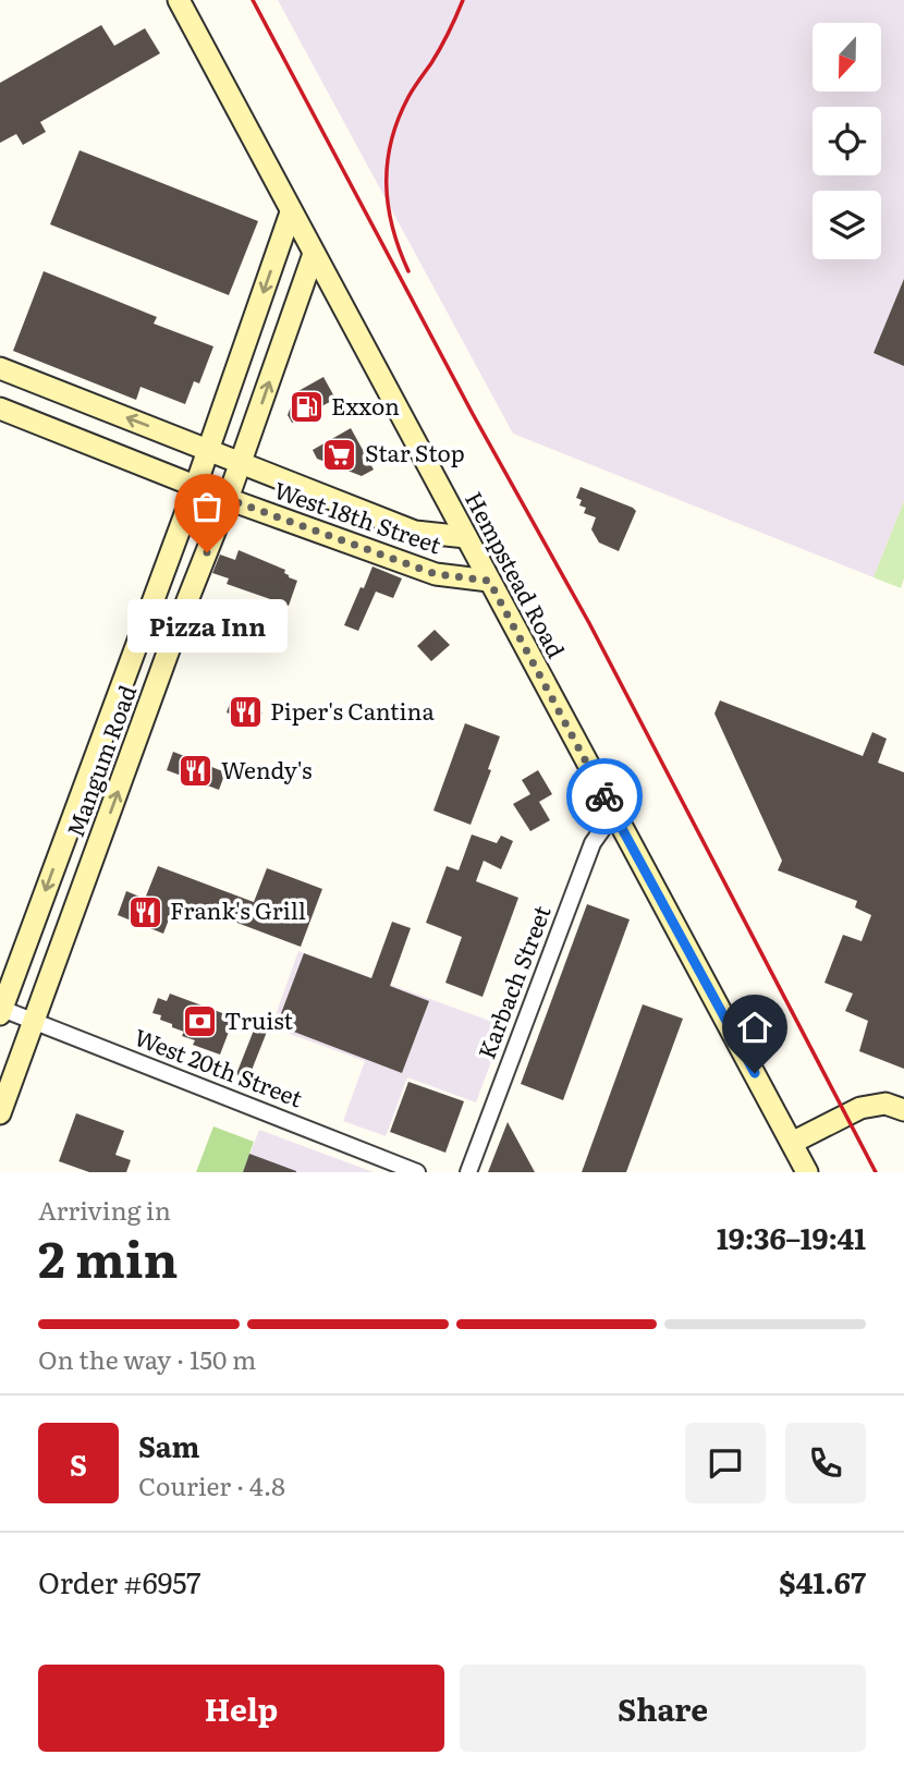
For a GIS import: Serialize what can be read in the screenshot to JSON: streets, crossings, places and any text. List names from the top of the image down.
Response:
{
  "streets": {
    "main road": ["West 18th Street", "Hempstead Road", "Mangum Road"],
    "street": ["Karbach Street", "West 20th Street"]
  },
  "crossings": [
    ["West 18th Street", "Hempstead Road"],
    ["West 18th Street", "Mangum Road"],
    ["Hempstead Road", "Mangum Road"],
    ["Hempstead Road", "Karbach Street"],
    ["Mangum Road", "West 20th Street"]
  ],
  "places": {
    "fuel station": ["Exxon"],
    "supermarket": ["Star Stop"],
    "other": ["Pizza Inn"],
    "restaurant": ["Piper's Cantina", "Wendy's", "Frank's Grill"],
    "bank": ["Truist"]
  },
  "north": "bottom",
  "page": {
    "bubble": "Pizza Inn",
    "heading": ["2 min", "Arriving in", "19:36–19:41"],
    "panel": [
      "Sam",
      "Courier · 4.8",
      "Order #6957",
      "$41.67"
    ],
    "bar": "On the way · 150 m",
    "round": "S",
    "buttons": ["Help", "Share"]
  }
}
